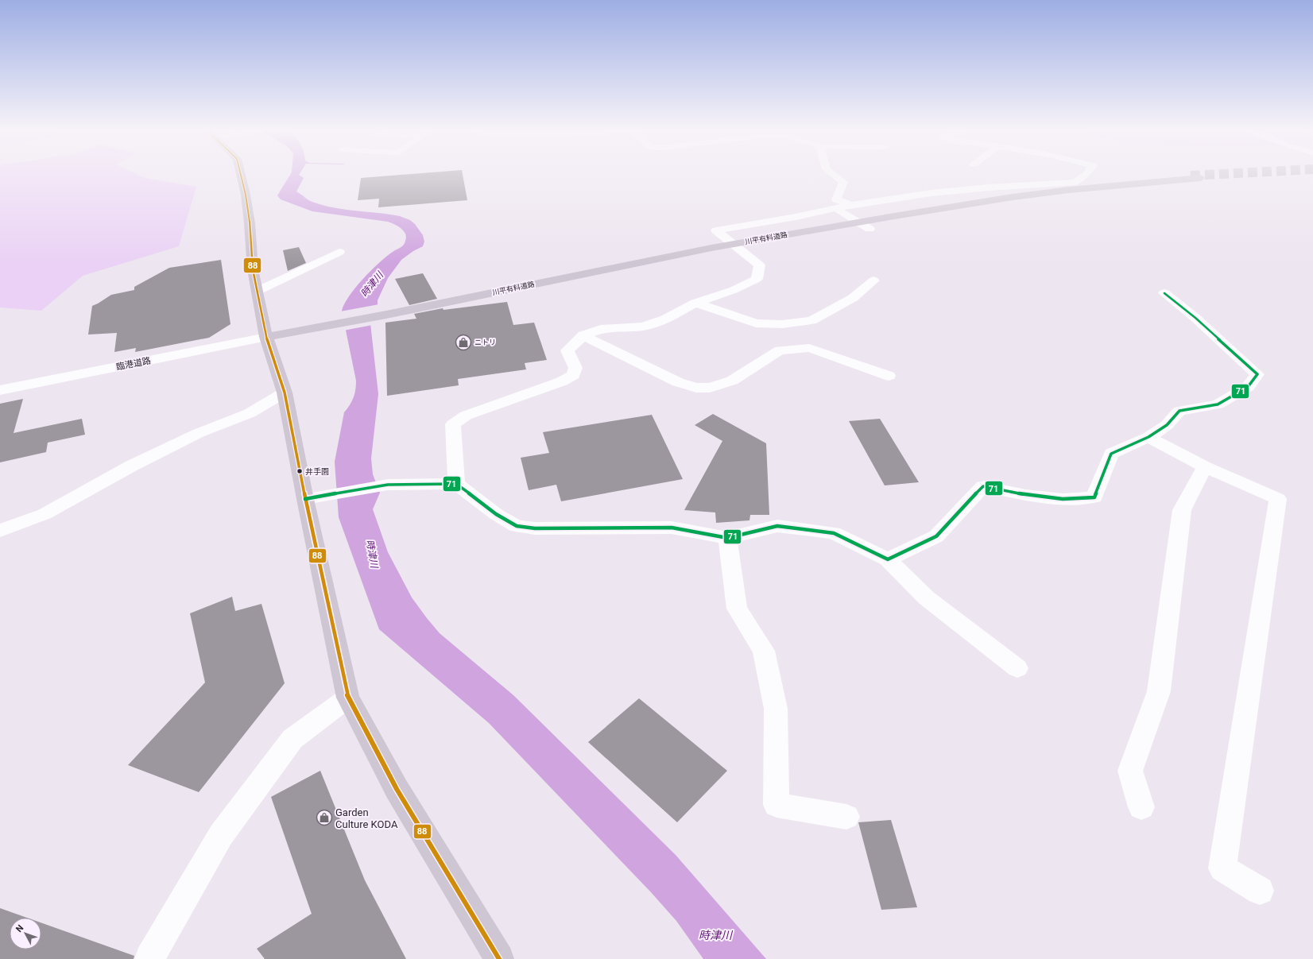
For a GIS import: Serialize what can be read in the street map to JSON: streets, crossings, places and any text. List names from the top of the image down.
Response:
{
  "streets": {
    "highway": ["川平有料道路"],
    "street": ["臨港道路"]
  },
  "crossings": [
    ["川平有料道路", "臨港道路"]
  ],
  "water": ["時津川"],
  "places": {
    "shop": ["ニトリ", "Garden Culture KODA"],
    "other": ["井手園"]
  },
  "lines": ["transit line 88", "transit line 71"],
  "north": "top left"
}
